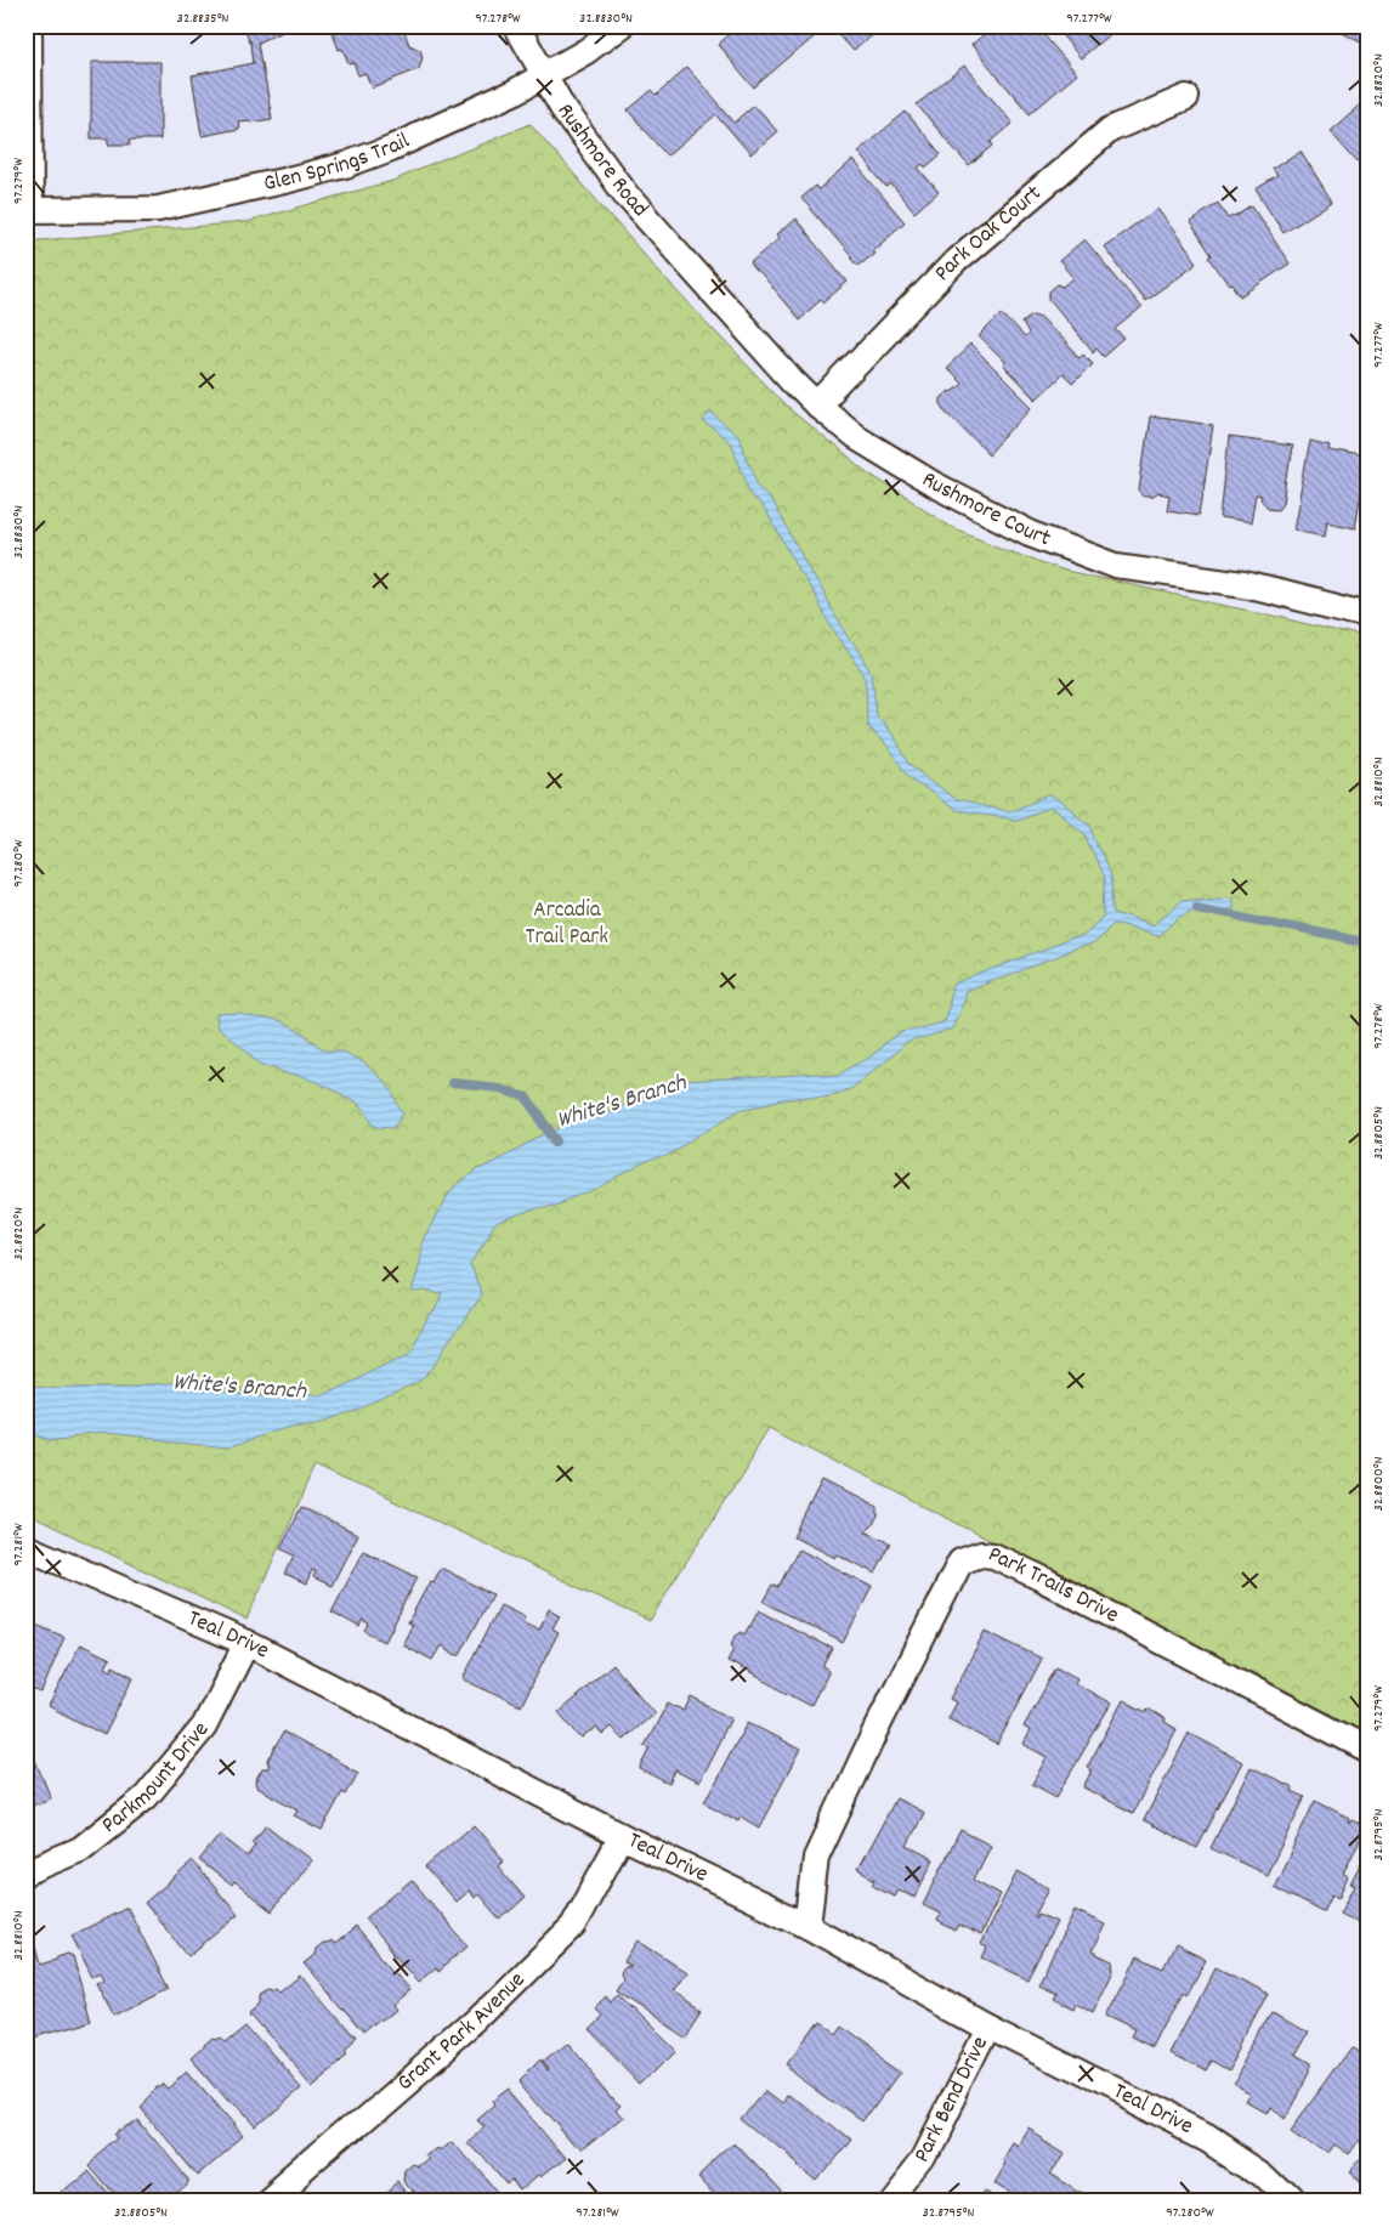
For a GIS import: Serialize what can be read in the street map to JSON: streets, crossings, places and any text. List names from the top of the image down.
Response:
{
  "streets": {
    "street": [
      "Rushmore Road",
      "Glen Springs Trail",
      "Park Oak Court",
      "Rushmore Court",
      "Park Trails Drive",
      "Teal Drive",
      "Parkmount Drive",
      "Grant Park Avenue",
      "Park Bend Drive"
    ]
  },
  "crossings": [
    ["Rushmore Road", "Glen Springs Trail"],
    ["Rushmore Road", "Rushmore Court"],
    ["Park Oak Court", "Rushmore Court"],
    ["Park Trails Drive", "Teal Drive"],
    ["Teal Drive", "Parkmount Drive"],
    ["Teal Drive", "Grant Park Avenue"],
    ["Teal Drive", "Park Bend Drive"]
  ],
  "water": ["White's Branch"],
  "parks": ["Arcadia Trail Park"],
  "coordinates": [
    "32.8835°N",
    "97.278°W",
    "32.8830°N",
    "97.277°W",
    "32.8820°N",
    "97.279°W",
    "32.8810°N",
    "97.280°W",
    "32.8805°N",
    "32.8800°N",
    "97.281°W",
    "32.8795°N"
  ]
}
